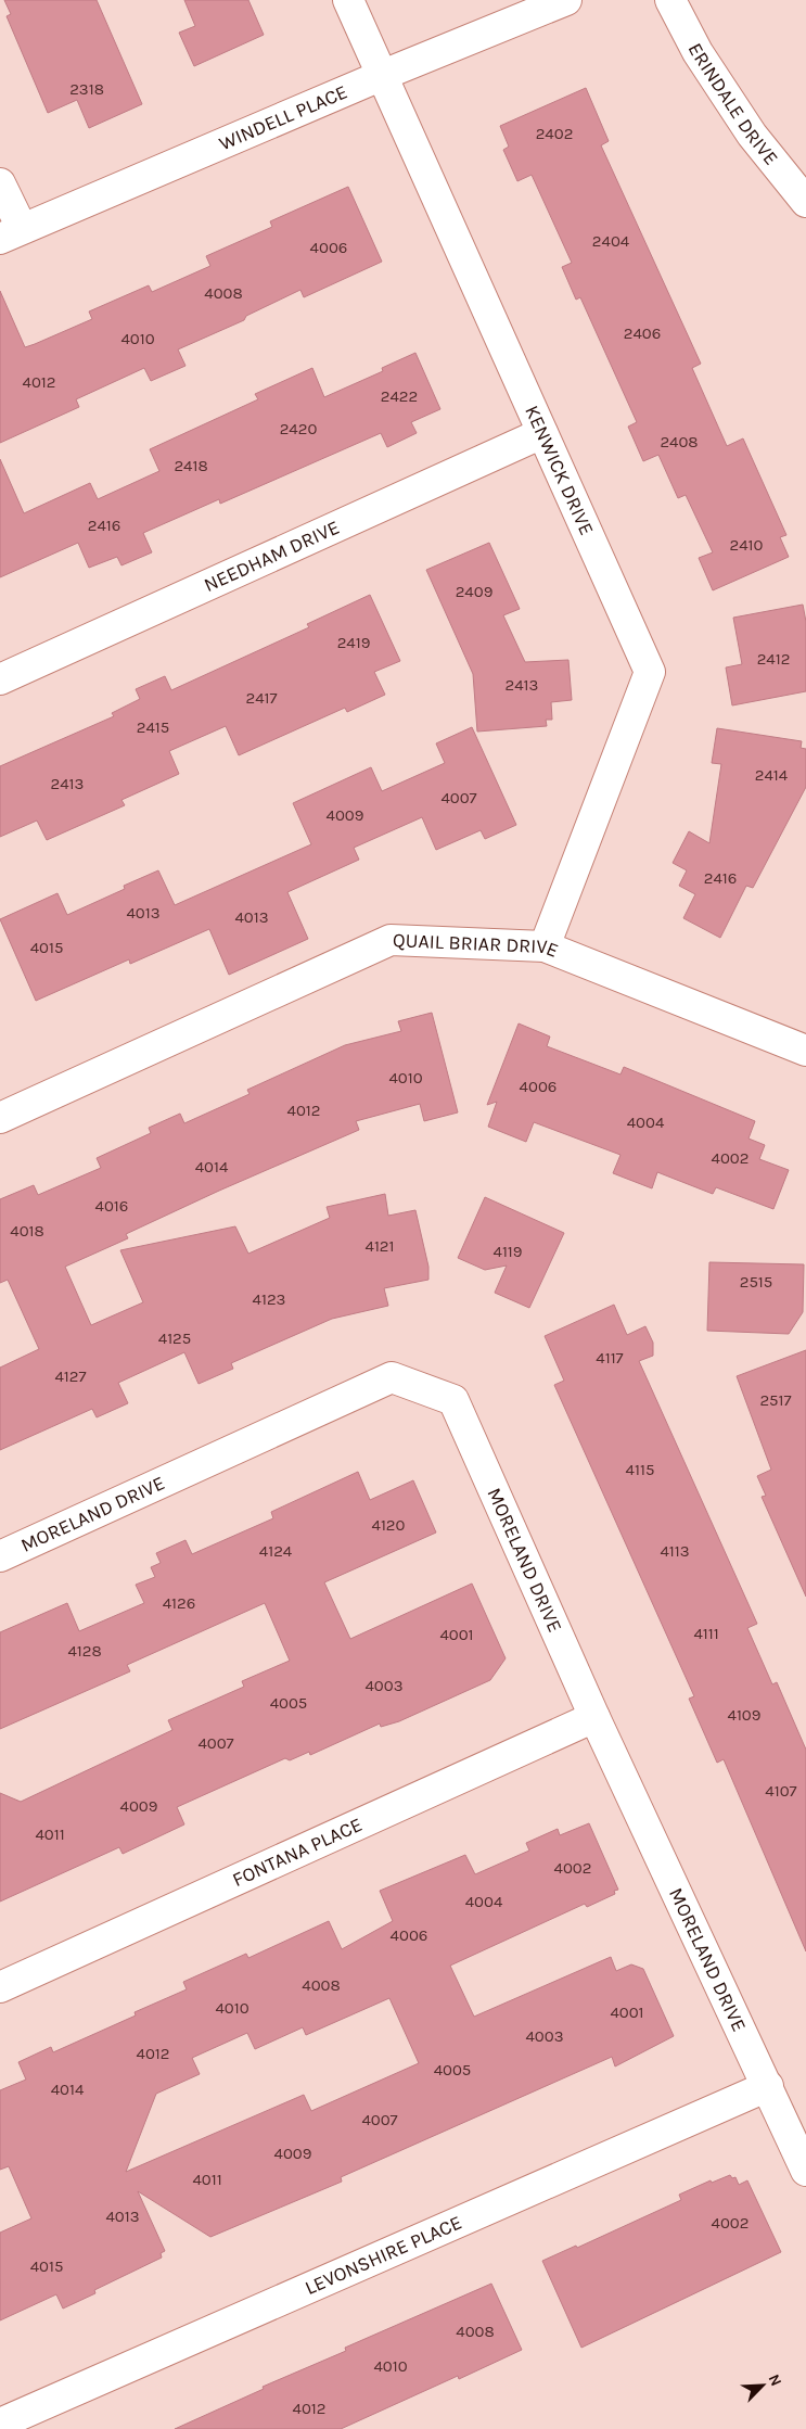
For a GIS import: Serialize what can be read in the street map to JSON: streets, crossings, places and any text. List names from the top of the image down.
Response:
{
  "streets": {
    "street": [
      "ERINDALE DRIVE",
      "WINDELL PLACE",
      "KENWICK DRIVE",
      "NEEDHAM DRIVE",
      "QUAIL BRIAR DRIVE",
      "MORELAND DRIVE",
      "FONTANA PLACE",
      "LEVONSHIRE PLACE"
    ]
  },
  "crossings": [
    ["WINDELL PLACE", "KENWICK DRIVE"],
    ["KENWICK DRIVE", "NEEDHAM DRIVE"],
    ["KENWICK DRIVE", "QUAIL BRIAR DRIVE"],
    ["MORELAND DRIVE", "FONTANA PLACE"],
    ["MORELAND DRIVE", "LEVONSHIRE PLACE"]
  ],
  "house_numbers": [
    "2318",
    "2402",
    "2404",
    "4006",
    "4008",
    "2406",
    "4010",
    "4012",
    "2422",
    "2420",
    "2408",
    "2418",
    "2416",
    "2410",
    "2409",
    "2419",
    "2412",
    "2413",
    "2417",
    "2415",
    "2414",
    "2413",
    "4007",
    "4009",
    "2416",
    "4013",
    "4013",
    "4015",
    "4010",
    "4006",
    "4012",
    "4004",
    "4002",
    "4014",
    "4016",
    "4018",
    "4121",
    "4119",
    "2515",
    "4123",
    "4125",
    "4117",
    "4127",
    "2517",
    "4115",
    "4120",
    "4124",
    "4113",
    "4126",
    "4111",
    "4001",
    "4128",
    "4003",
    "4005",
    "4109",
    "4007",
    "4107",
    "4009",
    "4011",
    "4002",
    "4004",
    "4006",
    "4008",
    "4010",
    "4001",
    "4003",
    "4012",
    "4005",
    "4014",
    "4007",
    "4009",
    "4011",
    "4013",
    "4002",
    "4015",
    "4008",
    "4010",
    "4012"
  ],
  "north": "top right"
}
